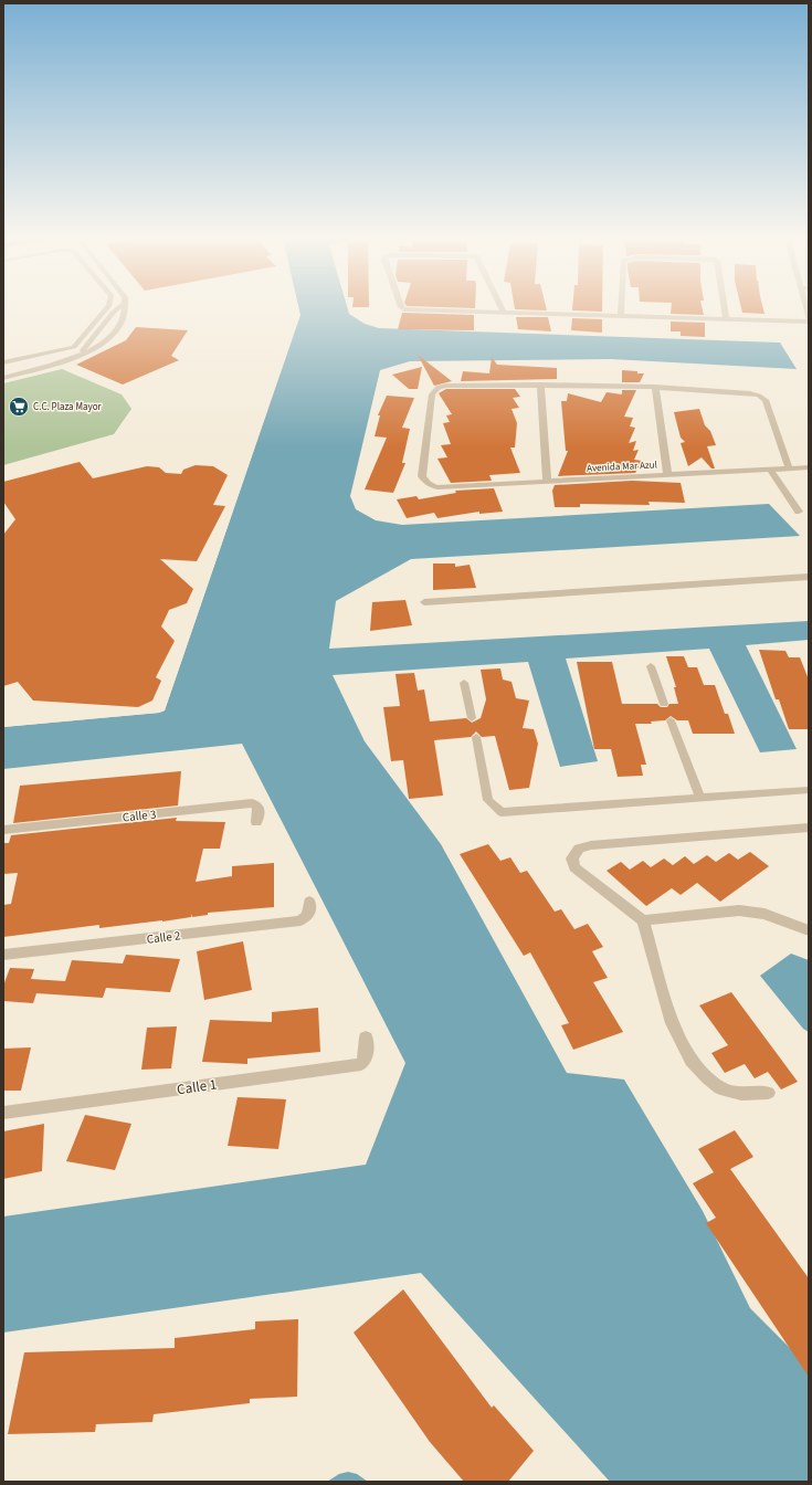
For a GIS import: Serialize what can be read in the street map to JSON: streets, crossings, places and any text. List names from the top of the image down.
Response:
{
  "streets": {
    "street": [
      "Avenida Mar Azul",
      "Calle 3",
      "Calle 2",
      "Calle 1"
    ]
  },
  "places": {
    "supermarket": ["C.C. Plaza Mayor"]
  }
}
